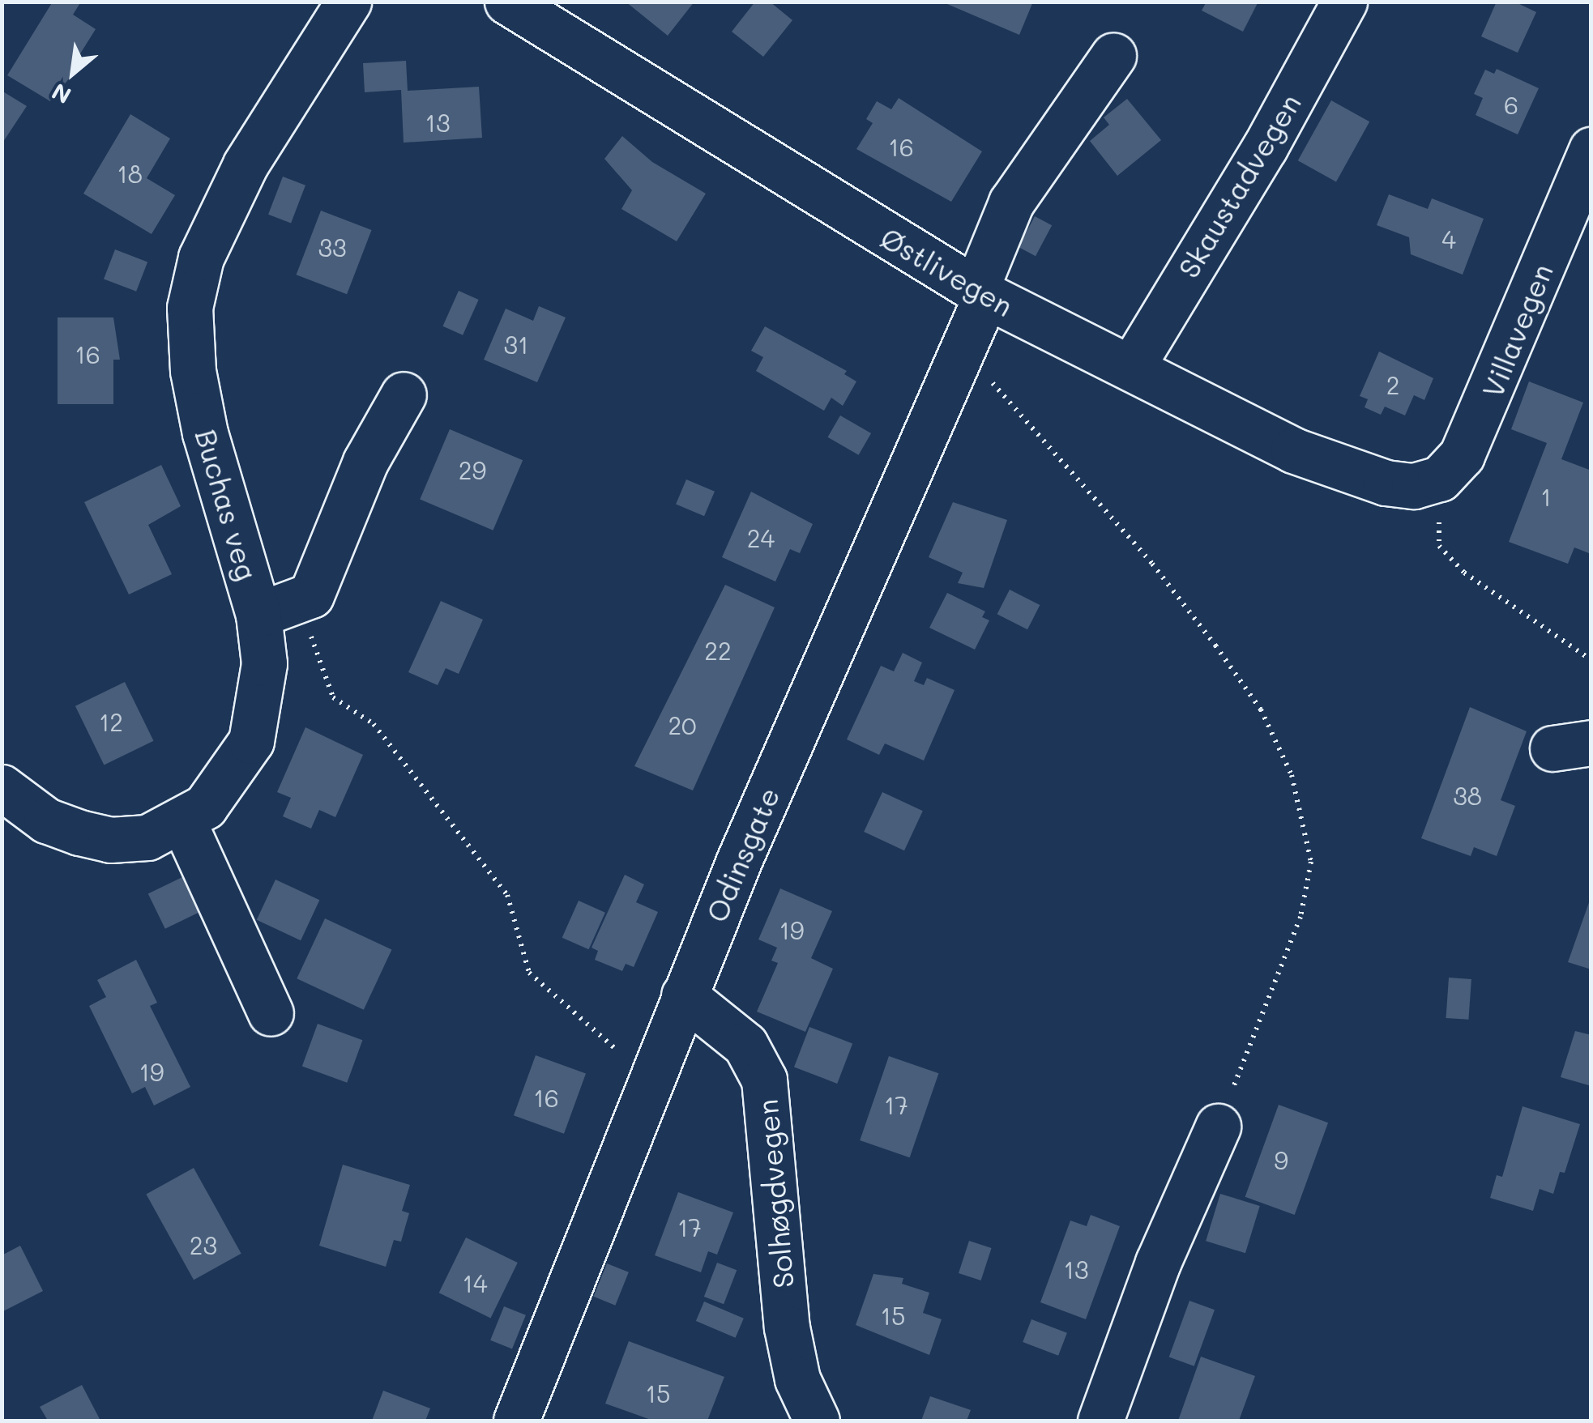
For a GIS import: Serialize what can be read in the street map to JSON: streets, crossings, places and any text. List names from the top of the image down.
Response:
{
  "streets": {
    "street": [
      "Skaustadvegen",
      "Østlivegen",
      "Villavegen",
      "Buchas veg",
      "Odinsgate",
      "Solhøgdvegen"
    ]
  },
  "crossings": [
    ["Skaustadvegen", "Østlivegen"],
    ["Østlivegen", "Villavegen"],
    ["Østlivegen", "Odinsgate"],
    ["Odinsgate", "Solhøgdvegen"]
  ],
  "house_numbers": [
    "6",
    "13",
    "16",
    "18",
    "4",
    "33",
    "31",
    "16",
    "2",
    "29",
    "1",
    "24",
    "22",
    "12",
    "20",
    "38",
    "19",
    "19",
    "16",
    "17",
    "9",
    "17",
    "23",
    "13",
    "14",
    "15",
    "15"
  ],
  "north": "bottom left"
}
